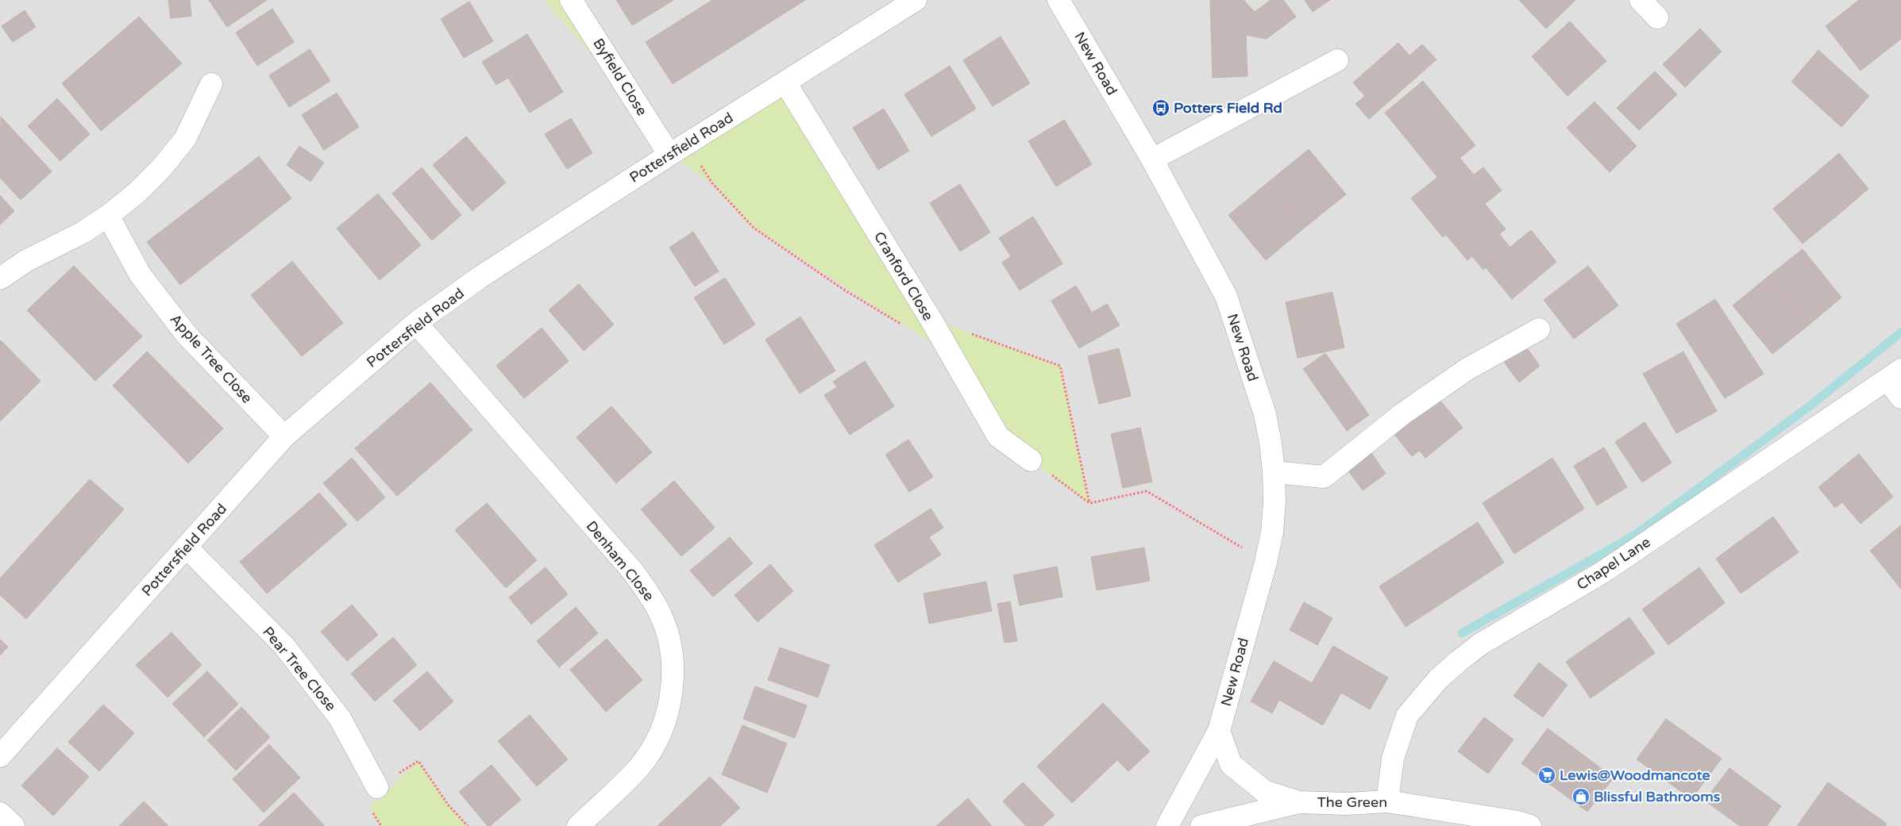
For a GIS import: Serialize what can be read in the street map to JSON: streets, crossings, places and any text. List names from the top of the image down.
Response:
{
  "streets": {
    "street": [
      "New Road",
      "Byfield Close",
      "Pottersfield Road",
      "Cranford Close",
      "Apple Tree Close",
      "Denham Close",
      "Chapel Lane",
      "Pear Tree Close",
      "The Green"
    ]
  },
  "crossings": [
    ["New Road", "The Green"],
    ["Byfield Close", "Pottersfield Road"],
    ["Pottersfield Road", "Cranford Close"],
    ["Pottersfield Road", "Apple Tree Close"],
    ["Pottersfield Road", "Denham Close"],
    ["Pottersfield Road", "Pear Tree Close"],
    ["Chapel Lane", "The Green"]
  ],
  "places": {
    "bus stop": ["Potters Field Rd"],
    "supermarket": ["Lewis@Woodmancote"],
    "shop": ["Blissful Bathrooms"]
  }
}
